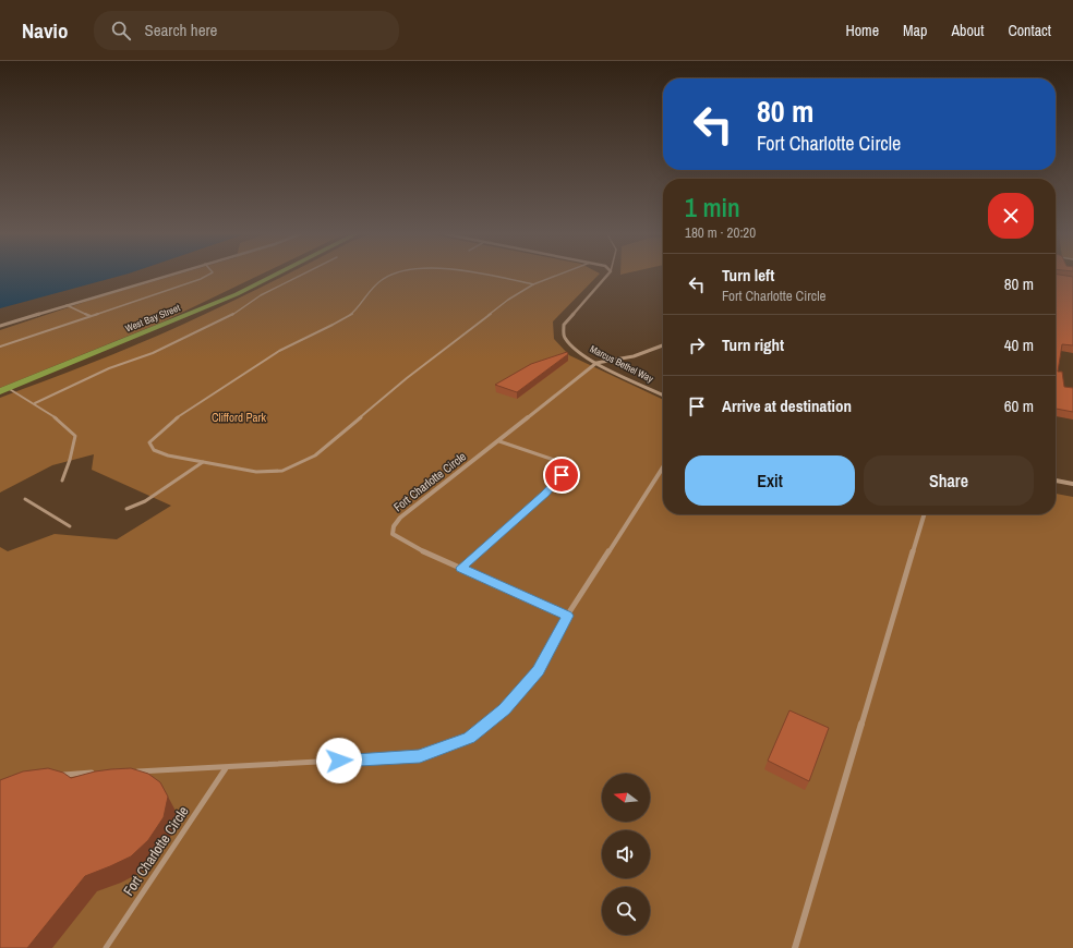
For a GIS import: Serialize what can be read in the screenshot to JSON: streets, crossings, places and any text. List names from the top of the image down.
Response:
{
  "streets": {
    "highway": ["West Bay Street"],
    "street": ["Marcus Bethel Way", "Fort Charlotte Circle"]
  },
  "crossings": [
    ["Marcus Bethel Way", "Fort Charlotte Circle"]
  ],
  "parks": ["Clifford Park"],
  "north": "left",
  "page": {
    "header": "Navio",
    "search": "Search here",
    "nav": [
      "Home",
      "Map",
      "About",
      "Contact"
    ],
    "turn": ["80 m", "Fort Charlotte Circle"],
    "heading": ["1 min", "180 m · 20:20"],
    "list": [
      {
        "name": "Turn left",
        "note": "Fort Charlotte Circle",
        "value": "80 m"
      },
      {
        "name": "Turn right",
        "value": "40 m"
      },
      {
        "name": "Arrive at destination",
        "value": "60 m"
      }
    ],
    "buttons": ["Exit", "Share"]
  }
}
